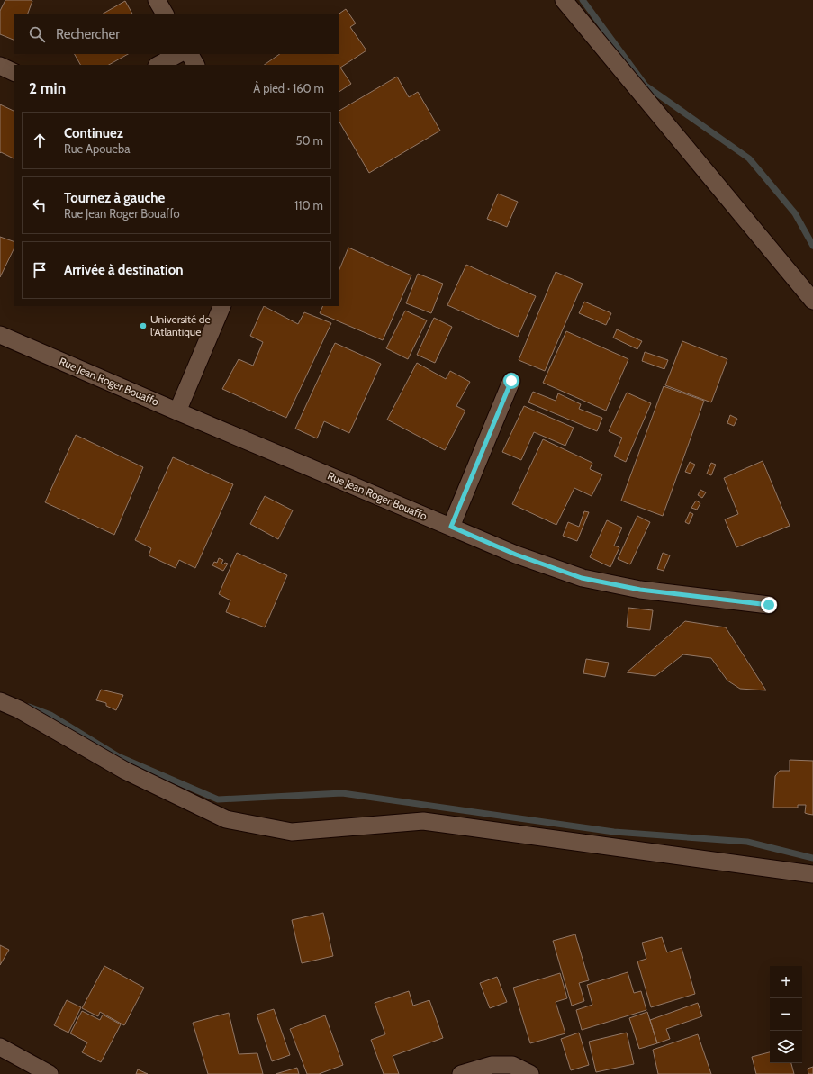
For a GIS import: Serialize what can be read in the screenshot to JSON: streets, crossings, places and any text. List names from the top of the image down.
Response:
{
  "streets": {
    "street": ["Rue Jean Roger Bouaffo"]
  },
  "places": ["Université de l'Atlantique"],
  "page": {
    "search": "Rechercher",
    "heading": ["2 min", "À pied · 160 m"],
    "list": [
      ["Continuez", "Rue Apoueba", "50 m"],
      ["Tournez à gauche", "Rue Jean Roger Bouaffo", "110 m"],
      "Arrivée à destination"
    ],
    "map_buttons": ["+", "−"]
  }
}
